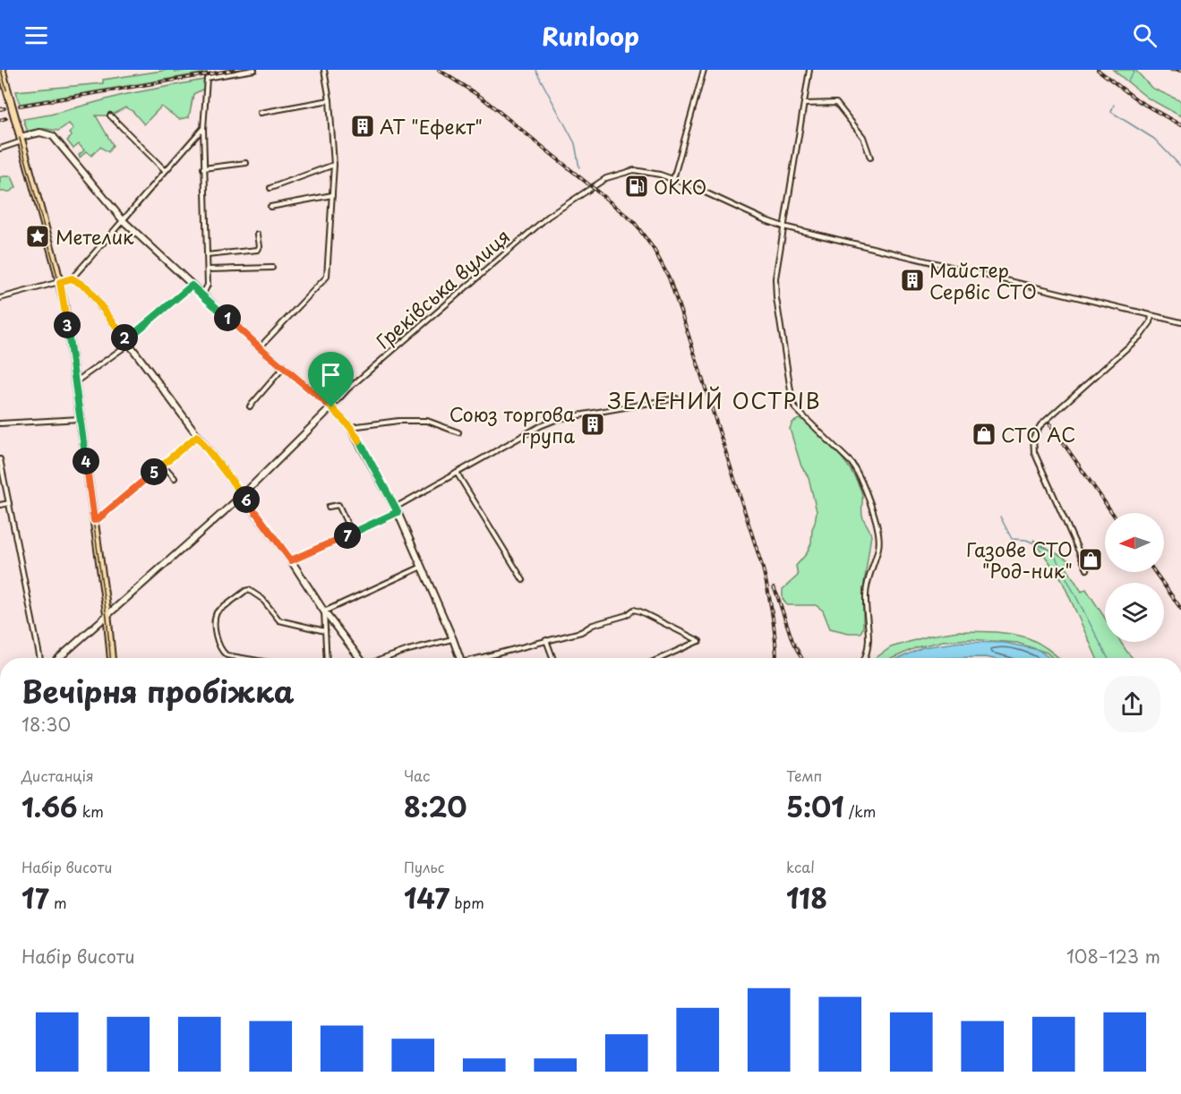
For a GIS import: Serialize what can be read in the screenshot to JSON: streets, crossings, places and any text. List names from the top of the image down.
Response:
{
  "streets": {
    "street": ["Греківська вулиця"]
  },
  "districts": ["ЗЕЛЕНИЙ ОСТРІВ"],
  "places": {
    "building": ["АТ \"Ефект\"", "Майстер Сервіс СТО", "Союз торгова група"],
    "fuel station": ["ОККО"],
    "place": ["Метелик"],
    "shop": ["СТО АС", "Газове СТО \"Род-ник\""]
  },
  "north": "left",
  "page": {
    "header": "Runloop",
    "pins": [
      "1",
      "3",
      "2",
      "4",
      "5",
      "6",
      "7"
    ],
    "heading": ["Вечірня пробіжка", "18:30"],
    "stats": [
      ["Дистанція", "1.66 km"],
      ["Час", "8:20"],
      ["Темп", "5:01 /km"],
      ["Набір висоти", "17 m"],
      ["Пульс", "147 bpm"],
      ["kcal", "118"]
    ],
    "chart": ["Набір висоти", "108–123 m"]
  }
}
